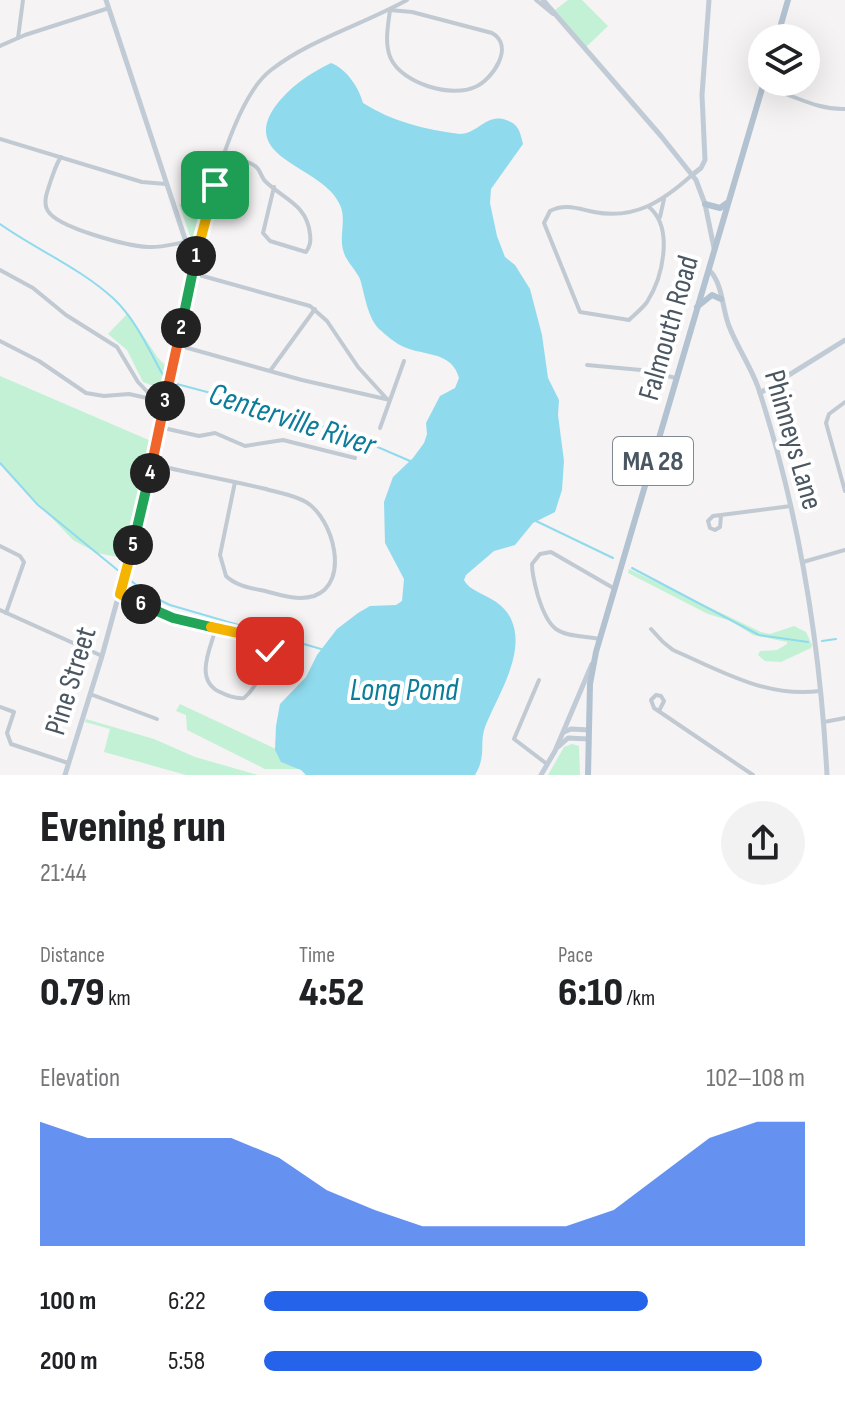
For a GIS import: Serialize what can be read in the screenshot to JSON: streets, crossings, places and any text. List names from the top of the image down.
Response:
{
  "streets": {
    "main road": [
      "Falmouth Road",
      "Phinneys Lane",
      "MA 28",
      "Pine Street"
    ]
  },
  "crossings": [
    ["Falmouth Road", "Phinneys Lane"]
  ],
  "water": ["Centerville River", "Long Pond"],
  "page": {
    "pins": [
      "1",
      "2",
      "3",
      "4",
      "5",
      "6"
    ],
    "heading": ["Evening run", "21:44"],
    "stats": [
      ["Distance", "0.79 km"],
      ["Time", "4:52"],
      ["Pace", "6:10 /km"]
    ],
    "chart": ["Elevation", "102–108 m"],
    "list": [
      {
        "name": "100 m",
        "note": "6:22"
      },
      {
        "name": "200 m",
        "note": "5:58"
      }
    ]
  }
}
